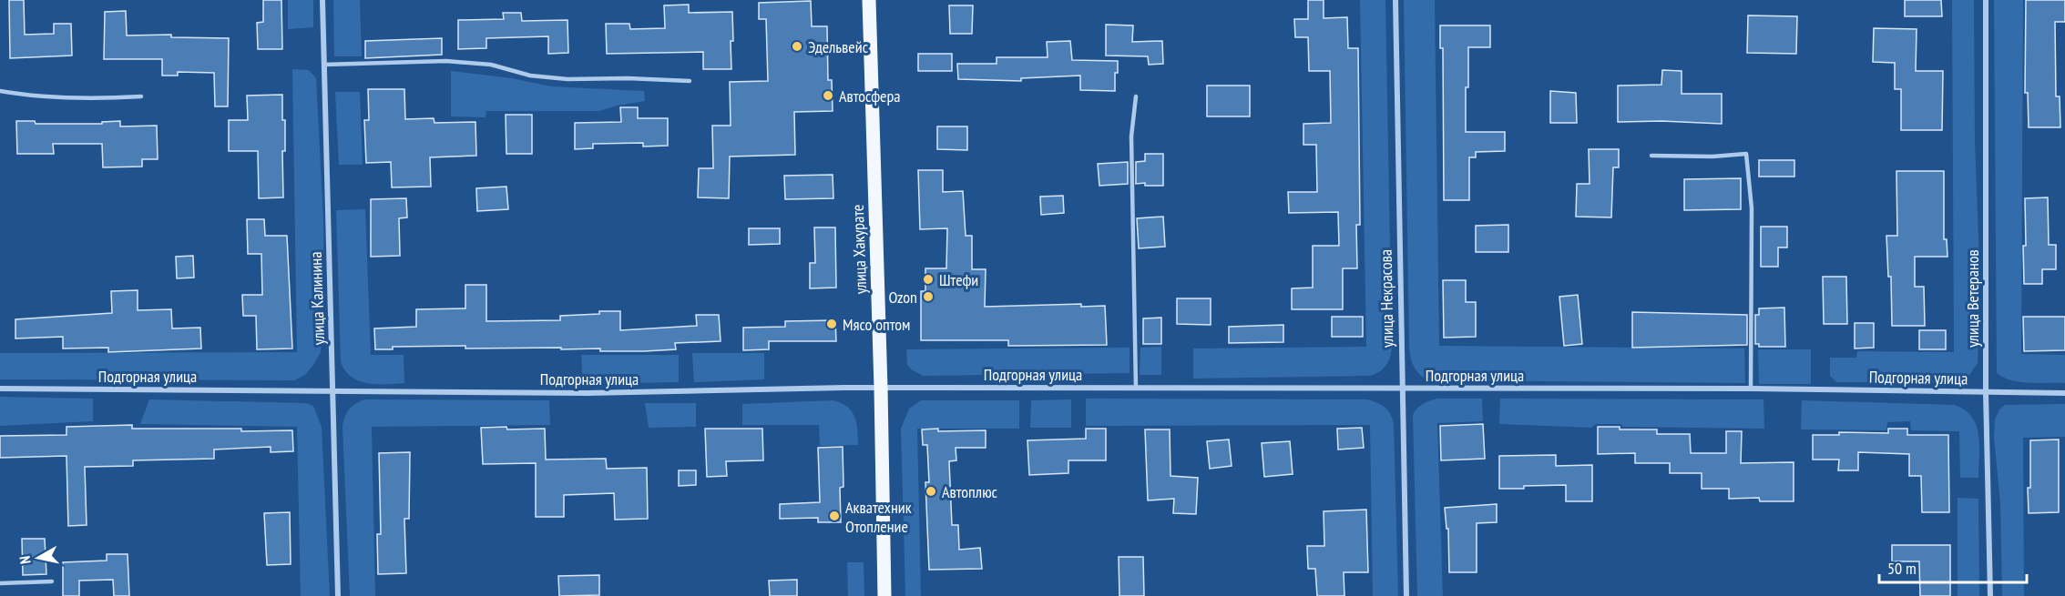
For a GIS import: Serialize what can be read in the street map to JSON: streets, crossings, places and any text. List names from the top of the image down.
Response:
{
  "streets": {
    "main road": ["улица Хакурате"],
    "street": [
      "улица Калинина",
      "улица Некрасова",
      "улица Ветеранов",
      "Подгорная улица"
    ]
  },
  "crossings": [
    ["улица Хакурате", "Подгорная улица"],
    ["улица Калинина", "Подгорная улица"],
    ["улица Некрасова", "Подгорная улица"],
    ["улица Ветеранов", "Подгорная улица"]
  ],
  "places": [
    "Эдельвейс",
    "Автосфера",
    "Штефи",
    "Ozon",
    "Мясо оптом",
    "Автоплюс",
    "Акватехник Отопление"
  ],
  "scale_bar": "50 m",
  "north": "left"
}
